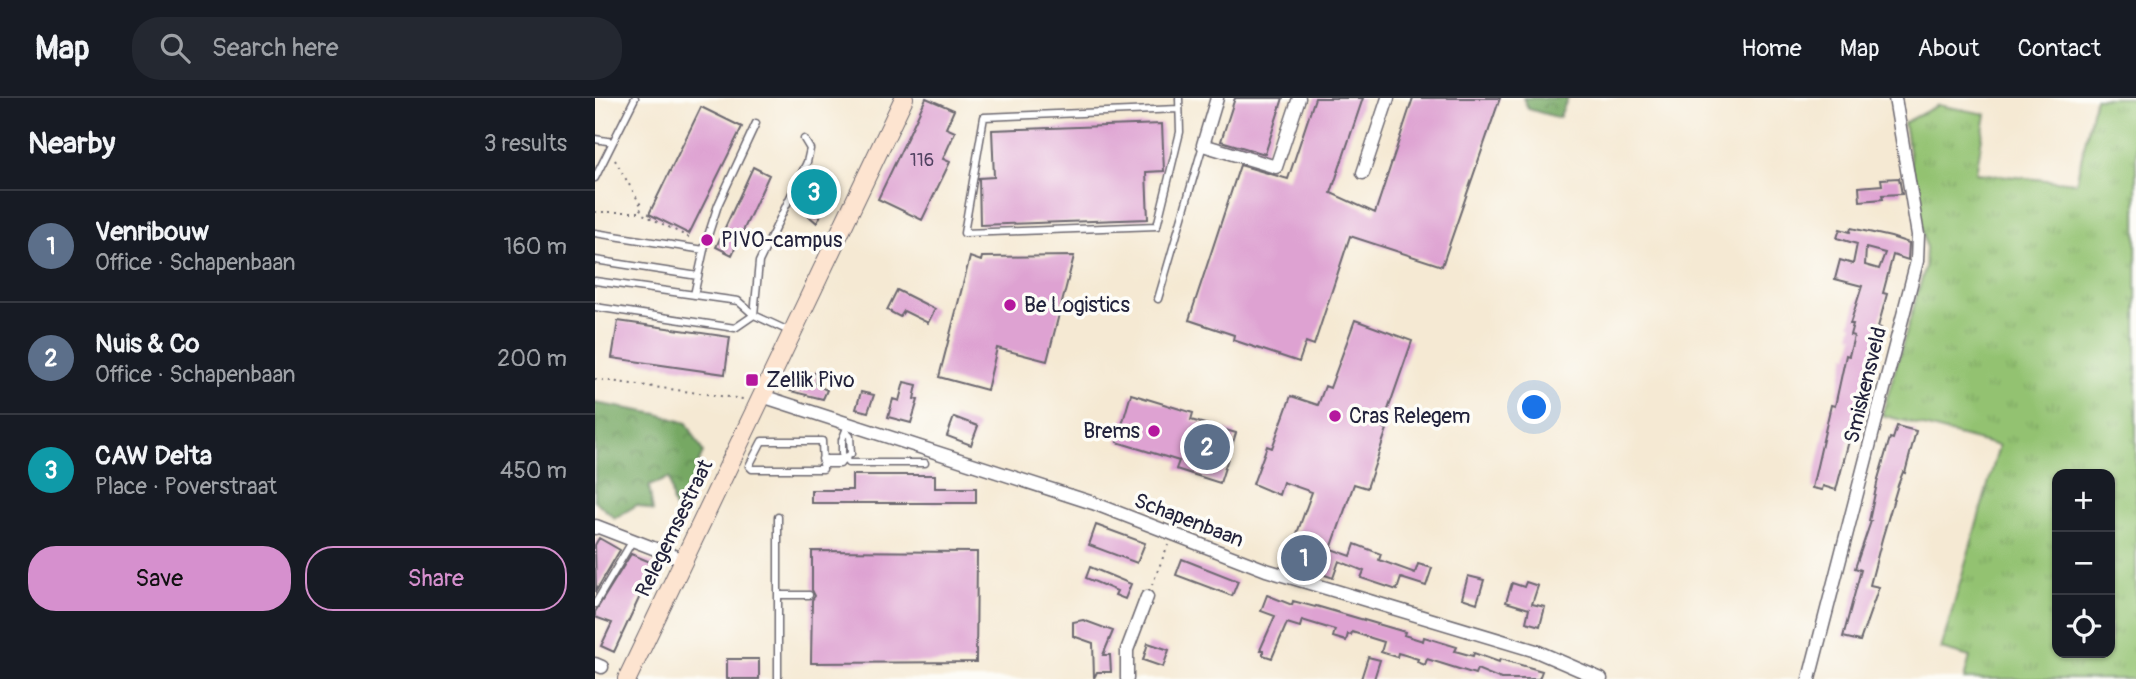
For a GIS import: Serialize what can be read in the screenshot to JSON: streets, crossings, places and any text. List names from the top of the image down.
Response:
{
  "streets": {
    "street": ["Smiskensveld", "Schapenbaan", "Relegemsestraat"]
  },
  "crossings": [
    ["Schapenbaan", "Relegemsestraat"]
  ],
  "places": {
    "other": [
      "PIVO-campus",
      "Be Logistics",
      "Cras Relegem",
      "Brems"
    ],
    "transit": ["Zellik Pivo"]
  },
  "house_numbers": ["116"],
  "page": {
    "header": "Map",
    "search": "Search here",
    "nav": [
      "Home",
      "Map",
      "About",
      "Contact"
    ],
    "heading": ["Nearby", "3 results"],
    "pins": ["3", "2", "1"],
    "list": [
      {
        "mark": "1",
        "name": "Venribouw",
        "note": "Office · Schapenbaan",
        "value": "160 m"
      },
      {
        "mark": "2",
        "name": "Nuis & Co",
        "note": "Office · Schapenbaan",
        "value": "200 m"
      },
      {
        "mark": "3",
        "name": "CAW Delta",
        "note": "Place · Poverstraat",
        "value": "450 m"
      }
    ],
    "map_buttons": ["+", "−"],
    "buttons": ["Save", "Share"]
  }
}
